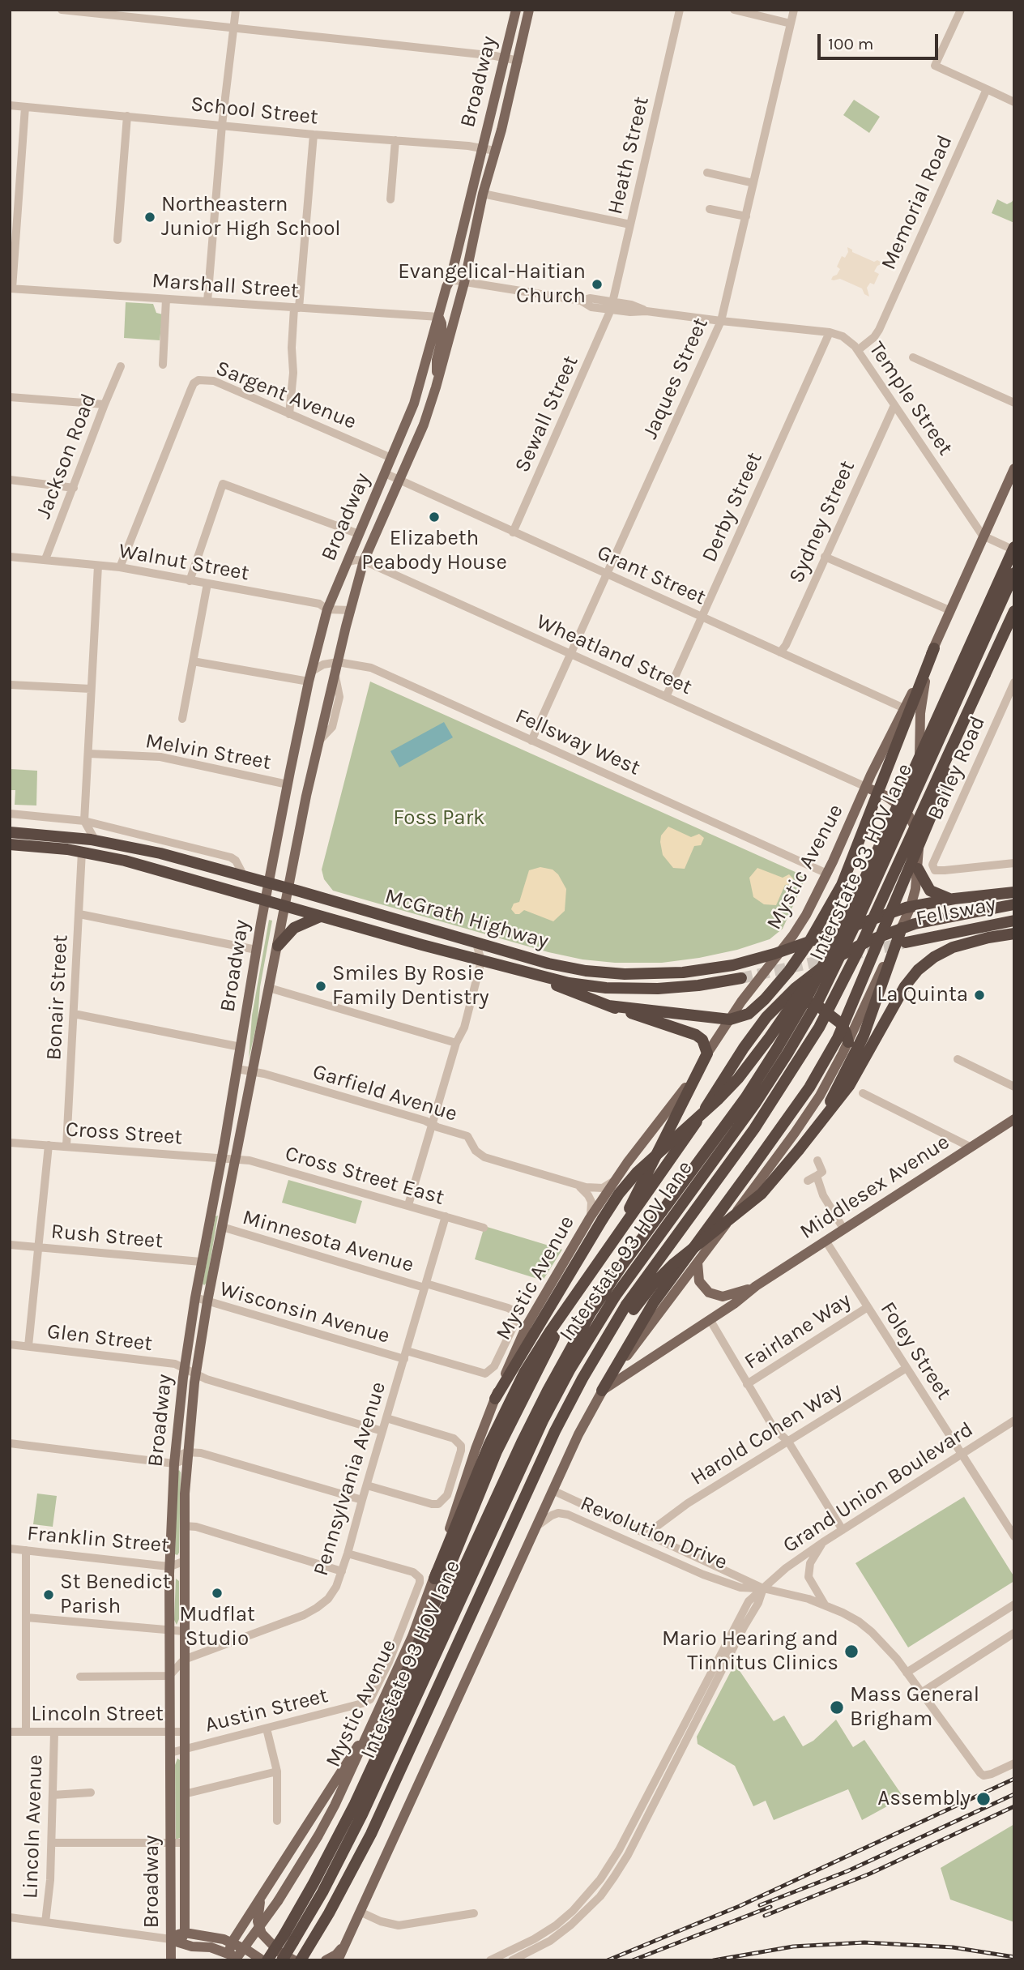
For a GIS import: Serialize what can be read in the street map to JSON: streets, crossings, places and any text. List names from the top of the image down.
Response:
{
  "streets": {
    "highway": ["Interstate 93 HOV lane", "Fellsway", "McGrath Highway"],
    "main road": ["Broadway", "Mystic Avenue", "Middlesex Avenue"],
    "street": [
      "School Street",
      "Heath Street",
      "Memorial Road",
      "Marshall Street",
      "Jaques Street",
      "Sargent Avenue",
      "Temple Street",
      "Sewall Street",
      "Jackson Road",
      "Derby Street",
      "Sydney Street",
      "Walnut Street",
      "Grant Street",
      "Wheatland Street",
      "Fellsway West",
      "Melvin Street",
      "Bailey Road",
      "Bonair Street",
      "Garfield Avenue",
      "Cross Street",
      "Cross Street East",
      "Rush Street",
      "Minnesota Avenue",
      "Wisconsin Avenue",
      "Fairlane Way",
      "Glen Street",
      "Foley Street",
      "Harold Cohen Way",
      "Pennsylvania Avenue",
      "Grand Union Boulevard",
      "Revolution Drive",
      "Franklin Street",
      "Austin Street",
      "Lincoln Street",
      "Lincoln Avenue"
    ]
  },
  "crossings": [
    ["Broadway", "School Street"],
    ["Broadway", "Marshall Street"],
    ["Broadway", "Sargent Avenue"],
    ["Broadway", "Temple Street"],
    ["Broadway", "Walnut Street"],
    ["Broadway", "Grant Street"],
    ["Broadway", "Wheatland Street"],
    ["Broadway", "Fellsway West"],
    ["Broadway", "Melvin Street"],
    ["Broadway", "McGrath Highway"],
    ["Broadway", "Garfield Avenue"],
    ["Broadway", "Cross Street"],
    ["Broadway", "Cross Street East"],
    ["Broadway", "Rush Street"],
    ["Broadway", "Minnesota Avenue"],
    ["Broadway", "Wisconsin Avenue"],
    ["Broadway", "Glen Street"],
    ["Broadway", "Pennsylvania Avenue"],
    ["Broadway", "Franklin Street"],
    ["Broadway", "Austin Street"],
    ["Broadway", "Lincoln Street"],
    ["Heath Street", "Temple Street"],
    ["Heath Street", "Sewall Street"],
    ["Memorial Road", "Temple Street"],
    ["Jaques Street", "Temple Street"],
    ["Jaques Street", "Grant Street"],
    ["Jaques Street", "Wheatland Street"],
    ["Jaques Street", "Fellsway West"],
    ["Sargent Avenue", "Walnut Street"],
    ["Temple Street", "Sewall Street"],
    ["Temple Street", "Derby Street"],
    ["Temple Street", "Sydney Street"],
    ["Temple Street", "Mystic Avenue"],
    ["Sewall Street", "Grant Street"],
    ["Jackson Road", "Walnut Street"],
    ["Derby Street", "Grant Street"],
    ["Derby Street", "Wheatland Street"],
    ["Sydney Street", "Grant Street"],
    ["Grant Street", "Mystic Avenue"],
    ["Wheatland Street", "Mystic Avenue"],
    ["Fellsway West", "Mystic Avenue"],
    ["Mystic Avenue", "Fellsway"],
    ["Mystic Avenue", "McGrath Highway"],
    ["Mystic Avenue", "Garfield Avenue"],
    ["Mystic Avenue", "Middlesex Avenue"],
    ["Mystic Avenue", "Revolution Drive"],
    ["Fellsway", "McGrath Highway"],
    ["McGrath Highway", "Bonair Street"],
    ["Bonair Street", "Cross Street"],
    ["Cross Street", "Cross Street East"],
    ["Cross Street East", "Pennsylvania Avenue"],
    ["Middlesex Avenue", "Foley Street"],
    ["Minnesota Avenue", "Wisconsin Avenue"],
    ["Minnesota Avenue", "Pennsylvania Avenue"],
    ["Wisconsin Avenue", "Pennsylvania Avenue"],
    ["Fairlane Way", "Foley Street"],
    ["Glen Street", "Pennsylvania Avenue"],
    ["Foley Street", "Harold Cohen Way"],
    ["Foley Street", "Grand Union Boulevard"],
    ["Harold Cohen Way", "Revolution Drive"],
    ["Pennsylvania Avenue", "Austin Street"],
    ["Grand Union Boulevard", "Revolution Drive"],
    ["Lincoln Street", "Lincoln Avenue"]
  ],
  "parks": ["Foss Park"],
  "places": [
    "Northeastern Junior High School",
    "Evangelical-Haitian Church",
    "Elizabeth Peabody House",
    "Smiles By Rosie Family Dentistry",
    "La Quinta",
    "Mudflat Studio",
    "St Benedict Parish",
    "Mario Hearing and Tinnitus Clinics",
    "Mass General Brigham",
    "Assembly"
  ],
  "scale_bar": "100 m"
}
